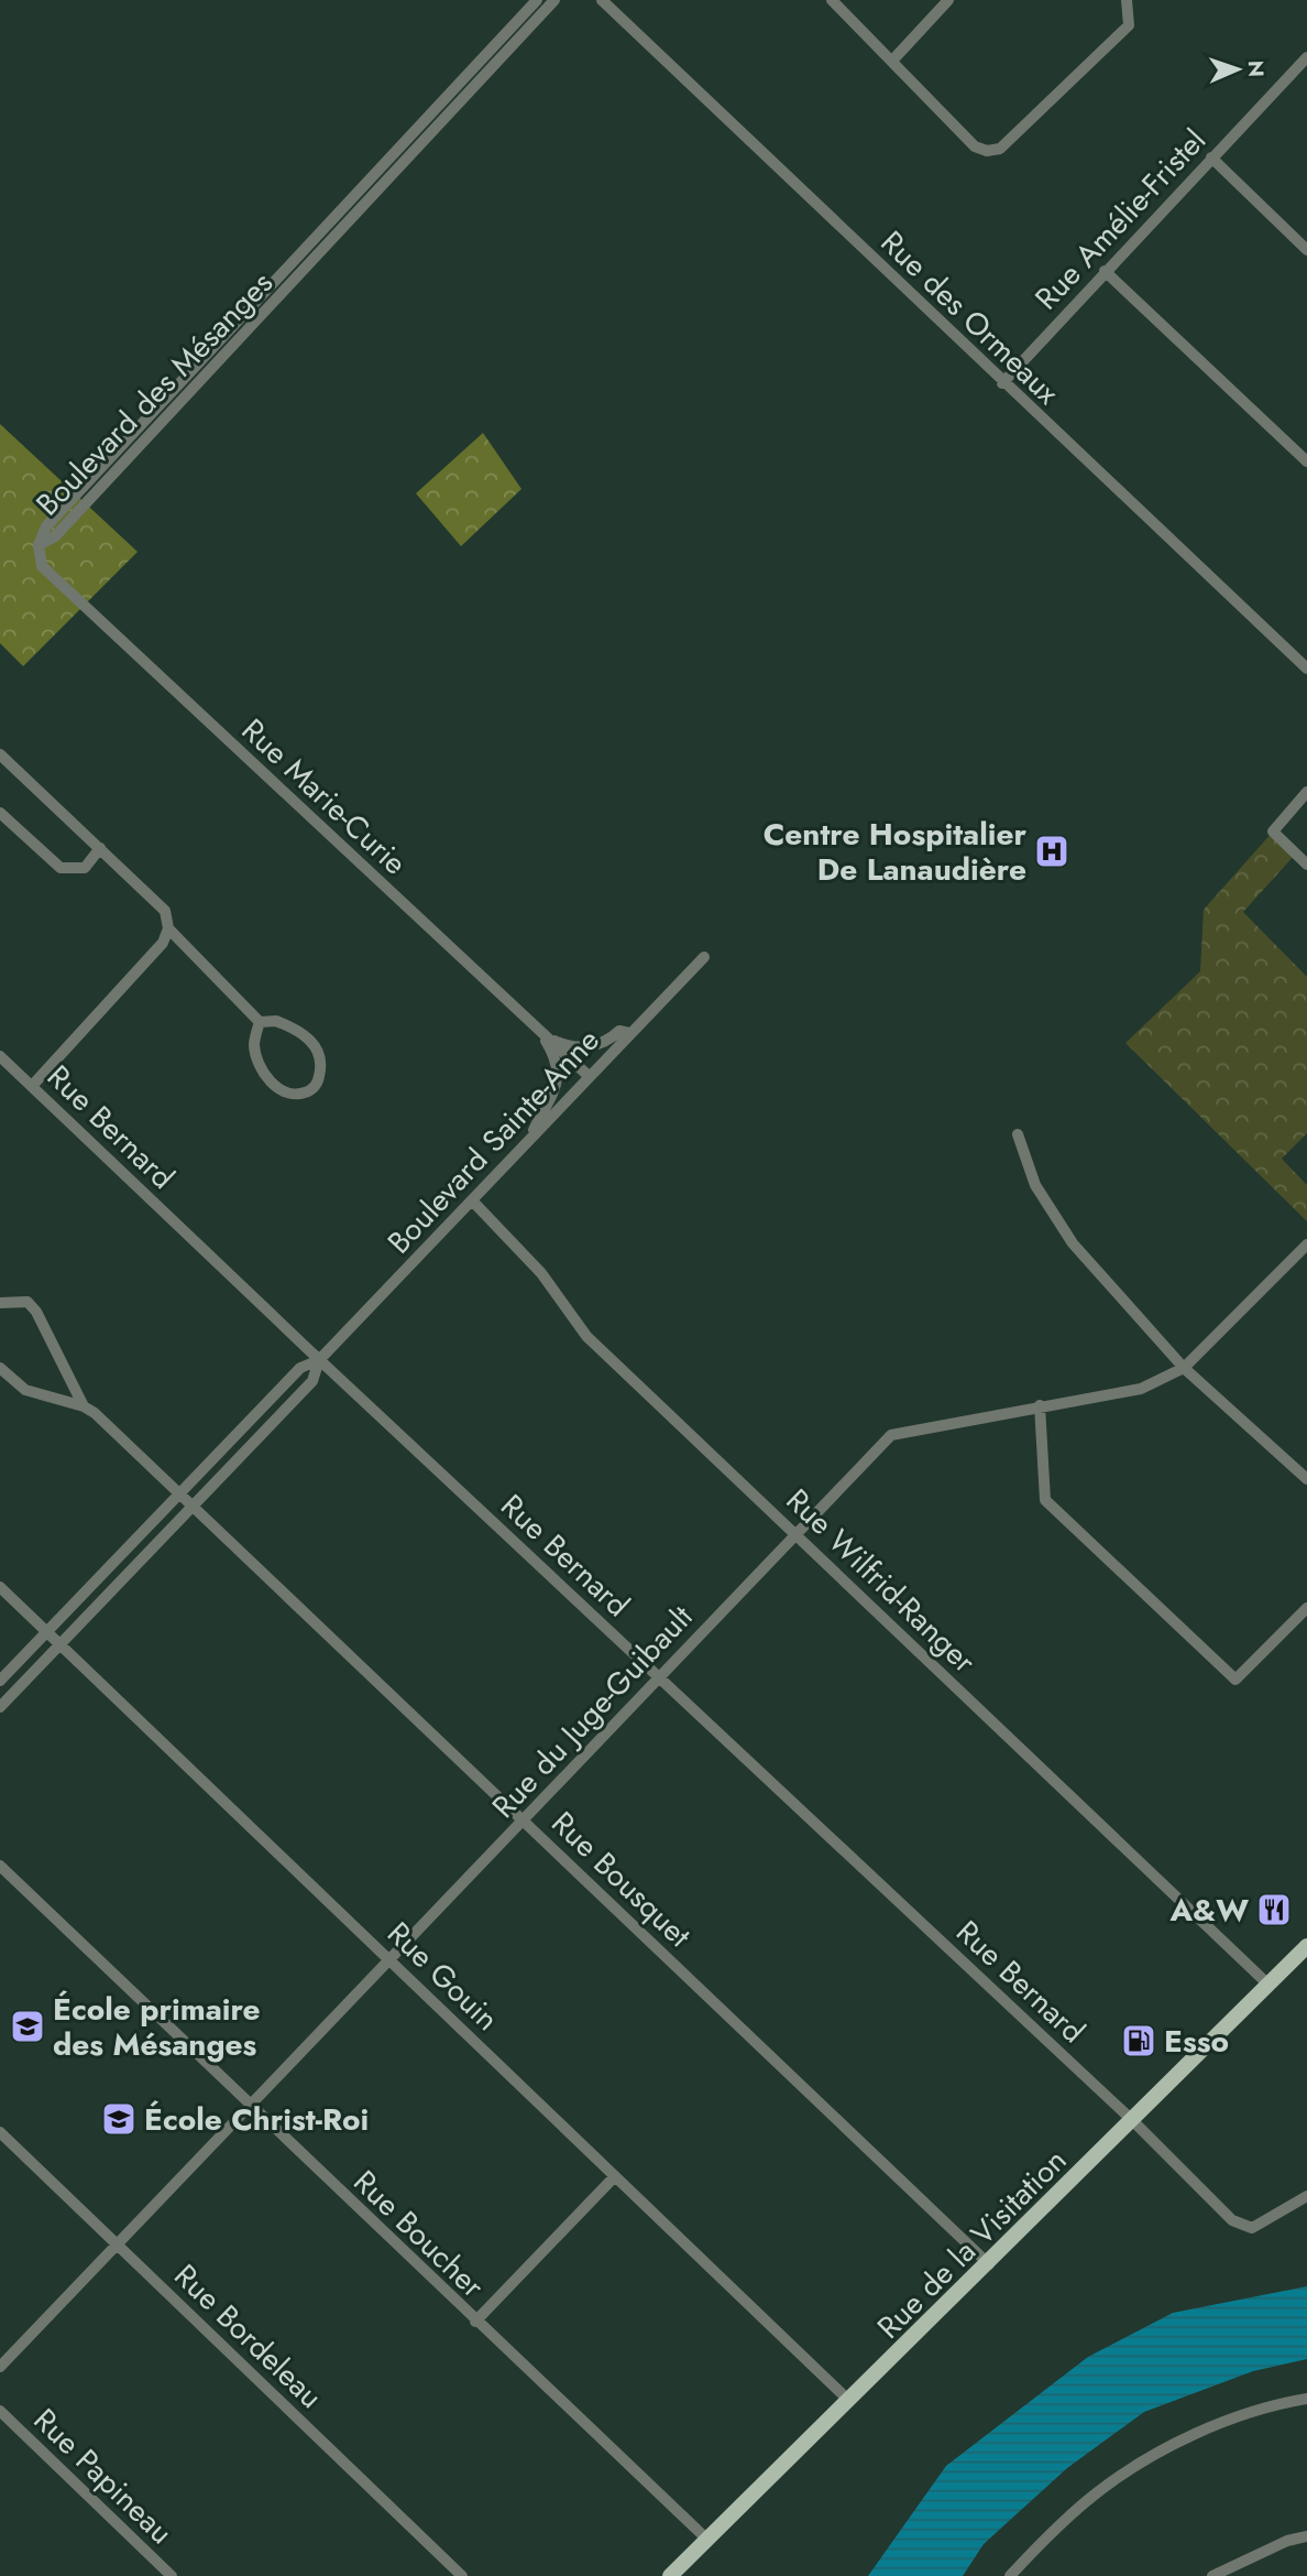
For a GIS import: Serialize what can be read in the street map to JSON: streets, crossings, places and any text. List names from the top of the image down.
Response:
{
  "streets": {
    "main road": ["Rue de la Visitation"],
    "street": [
      "Rue Amélie-Fristel",
      "Rue des Ormeaux",
      "Boulevard des Mésanges",
      "Rue Marie-Curie",
      "Rue Bernard",
      "Boulevard Sainte-Anne",
      "Rue Wilfrid-Ranger",
      "Rue du Juge-Guibault",
      "Rue Bousquet",
      "Rue Gouin",
      "Rue Boucher",
      "Rue Bordeleau",
      "Rue Papineau"
    ]
  },
  "crossings": [
    ["Rue Amélie-Fristel", "Rue des Ormeaux"],
    ["Boulevard des Mésanges", "Rue Marie-Curie"],
    ["Rue Marie-Curie", "Boulevard Sainte-Anne"],
    ["Rue Bernard", "Boulevard Sainte-Anne"],
    ["Rue Bernard", "Rue du Juge-Guibault"],
    ["Rue Bernard", "Rue de la Visitation"],
    ["Boulevard Sainte-Anne", "Rue Wilfrid-Ranger"],
    ["Boulevard Sainte-Anne", "Rue Bousquet"],
    ["Boulevard Sainte-Anne", "Rue Gouin"],
    ["Rue Wilfrid-Ranger", "Rue du Juge-Guibault"],
    ["Rue Wilfrid-Ranger", "Rue de la Visitation"],
    ["Rue du Juge-Guibault", "Rue Bousquet"],
    ["Rue du Juge-Guibault", "Rue Gouin"],
    ["Rue du Juge-Guibault", "Rue Boucher"],
    ["Rue du Juge-Guibault", "Rue Bordeleau"],
    ["Rue Bousquet", "Rue de la Visitation"],
    ["Rue Gouin", "Rue de la Visitation"],
    ["Rue Boucher", "Rue de la Visitation"]
  ],
  "places": {
    "hospital": ["Centre Hospitalier De Lanaudière"],
    "restaurant": ["A&W"],
    "school or university": ["École primaire des Mésanges", "École Christ-Roi"],
    "fuel station": ["Esso"]
  },
  "north": "right"
}
